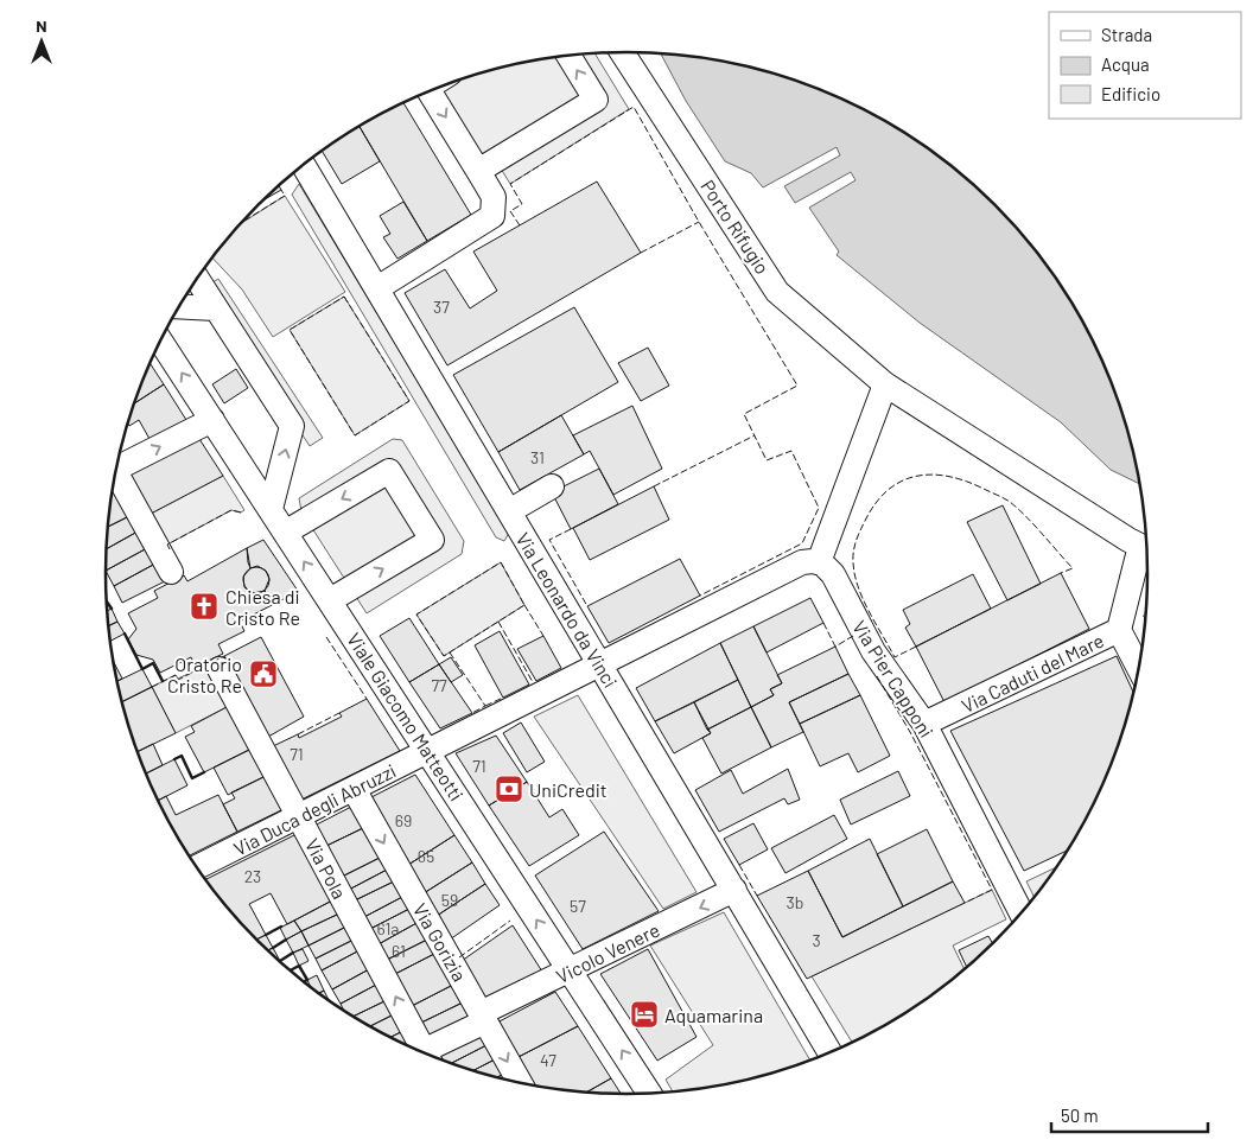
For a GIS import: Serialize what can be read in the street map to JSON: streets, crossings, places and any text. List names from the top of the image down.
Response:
{
  "streets": {
    "street": [
      "Porto Rifugio",
      "Via Leonardo da Vinci",
      "Via Caduti del Mare",
      "Via Pier Capponi",
      "Viale Giacomo Matteotti",
      "Via Duca degli Abruzzi",
      "Via Pola",
      "Via Gorizia",
      "Vicolo Venere"
    ]
  },
  "crossings": [
    ["Porto Rifugio", "Via Caduti del Mare"],
    ["Via Leonardo da Vinci", "Via Duca degli Abruzzi"],
    ["Via Leonardo da Vinci", "Vicolo Venere"],
    ["Via Caduti del Mare", "Via Pier Capponi"],
    ["Viale Giacomo Matteotti", "Via Duca degli Abruzzi"],
    ["Viale Giacomo Matteotti", "Vicolo Venere"],
    ["Via Duca degli Abruzzi", "Via Pola"],
    ["Via Duca degli Abruzzi", "Via Gorizia"],
    ["Via Gorizia", "Vicolo Venere"]
  ],
  "one_way": [
    "Viale Giacomo Matteotti",
    "Via Pola",
    "Via Gorizia",
    "Vicolo Venere"
  ],
  "places": {
    "church": ["Chiesa di Cristo Re"],
    "public building": ["Oratorio Cristo Re"],
    "bank": ["UniCredit"],
    "hotel": ["Aquamarina"]
  },
  "house_numbers": [
    "37",
    "31",
    "77",
    "71",
    "71",
    "69",
    "65",
    "23",
    "59",
    "3b",
    "57",
    "61a",
    "3",
    "61",
    "47"
  ],
  "legend": ["Strada", "Acqua", "Edificio"],
  "scale_bar": "50 m",
  "north": "top"
}
